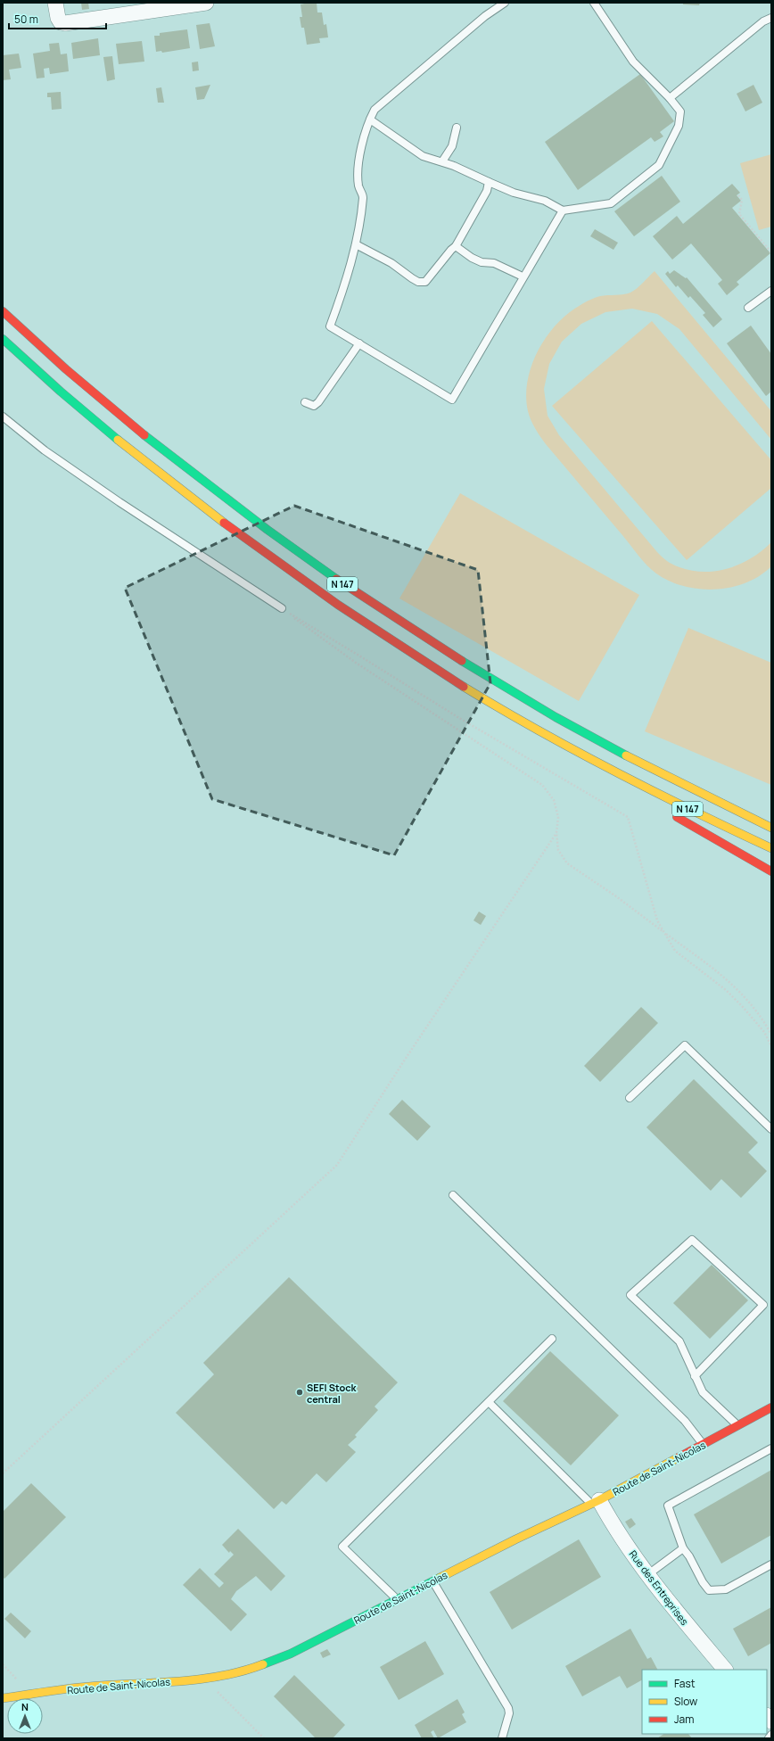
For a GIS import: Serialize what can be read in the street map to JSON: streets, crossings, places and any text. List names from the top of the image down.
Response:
{
  "streets": {
    "main road": ["N 147", "Route de Saint-Nicolas"],
    "street": ["Rue des Entreprises"]
  },
  "crossings": [
    ["Route de Saint-Nicolas", "Rue des Entreprises"]
  ],
  "places": ["SEFI Stock central"],
  "legend": ["Fast", "Slow", "Jam"],
  "scale_bar": "50 m",
  "north": "top"
}
